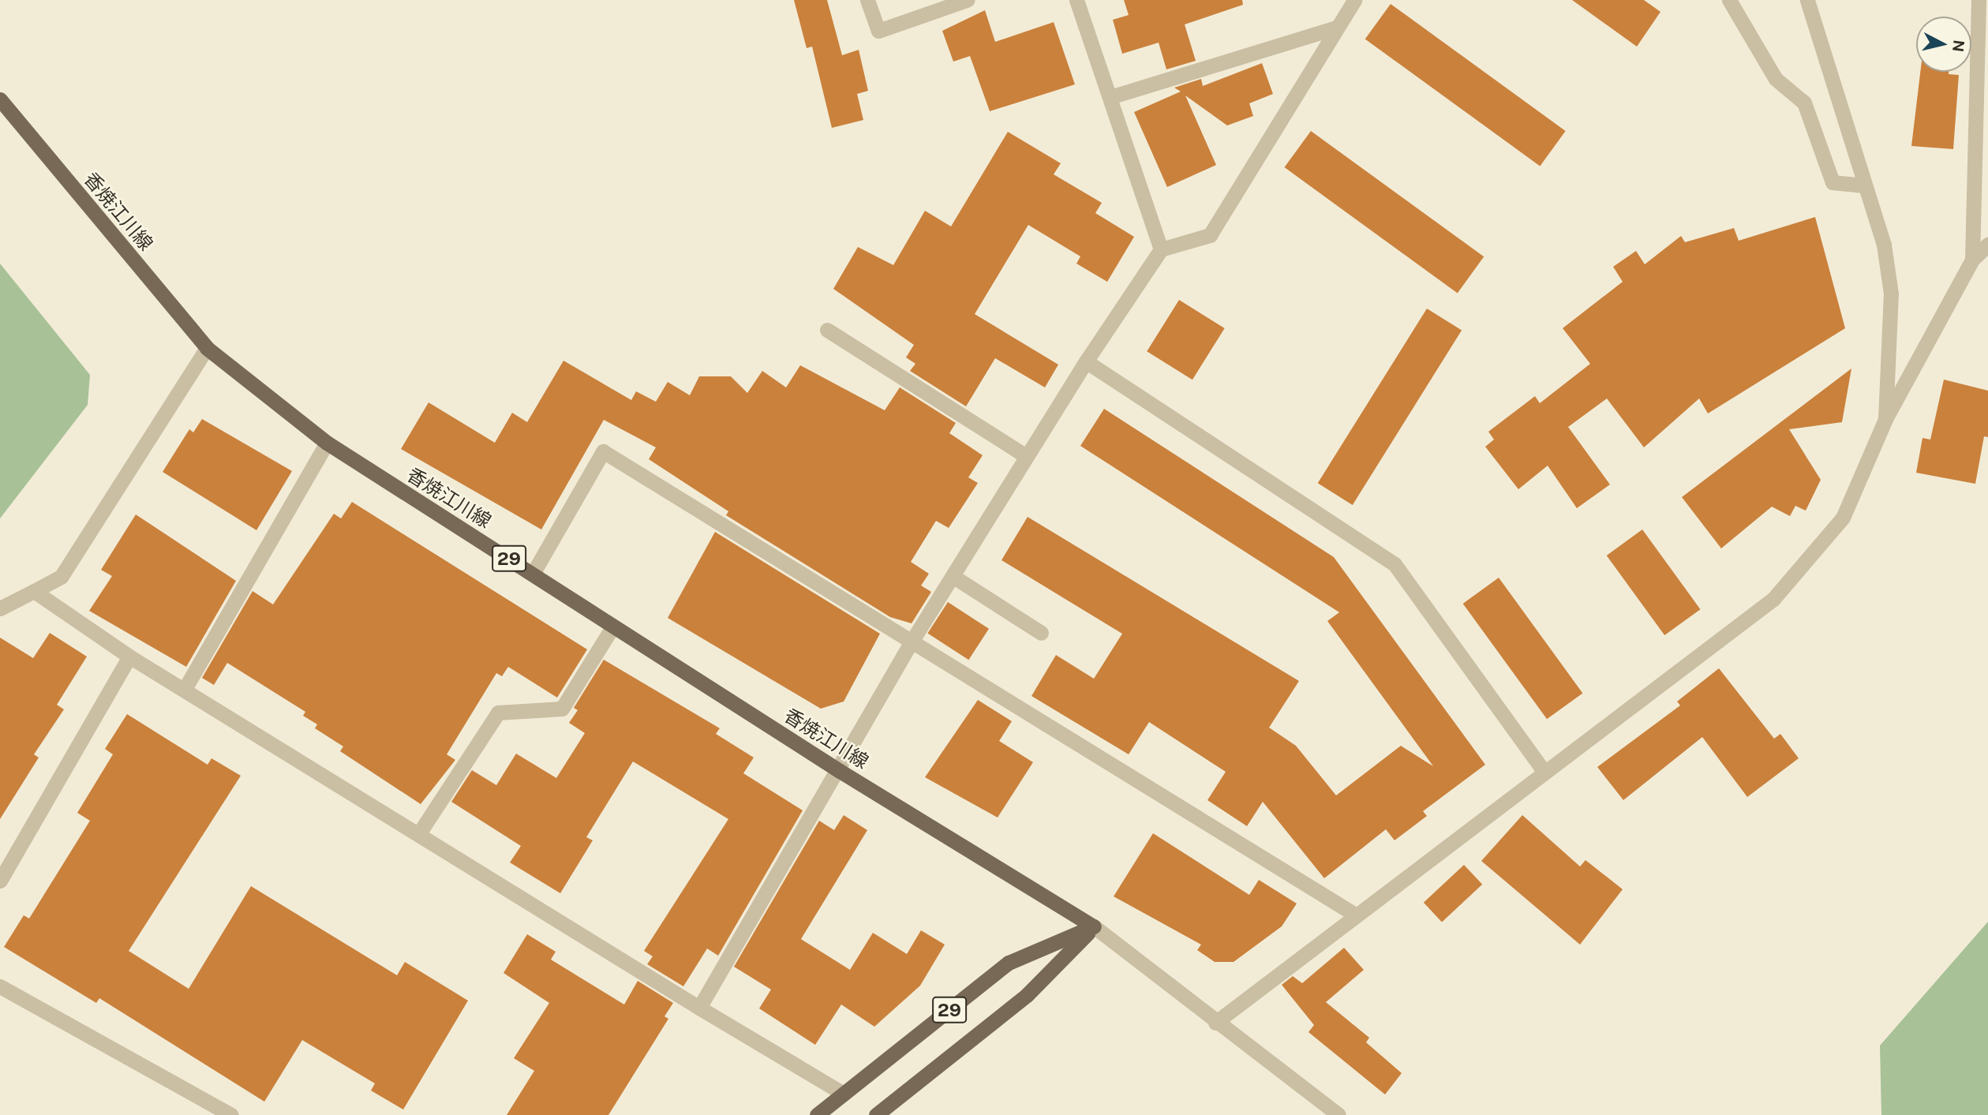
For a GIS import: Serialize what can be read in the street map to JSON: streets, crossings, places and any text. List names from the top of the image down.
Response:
{
  "streets": {
    "main road": ["香焼江川線", "29"]
  },
  "crossings": [
    ["香焼江川線", "29"]
  ],
  "north": "right"
}
